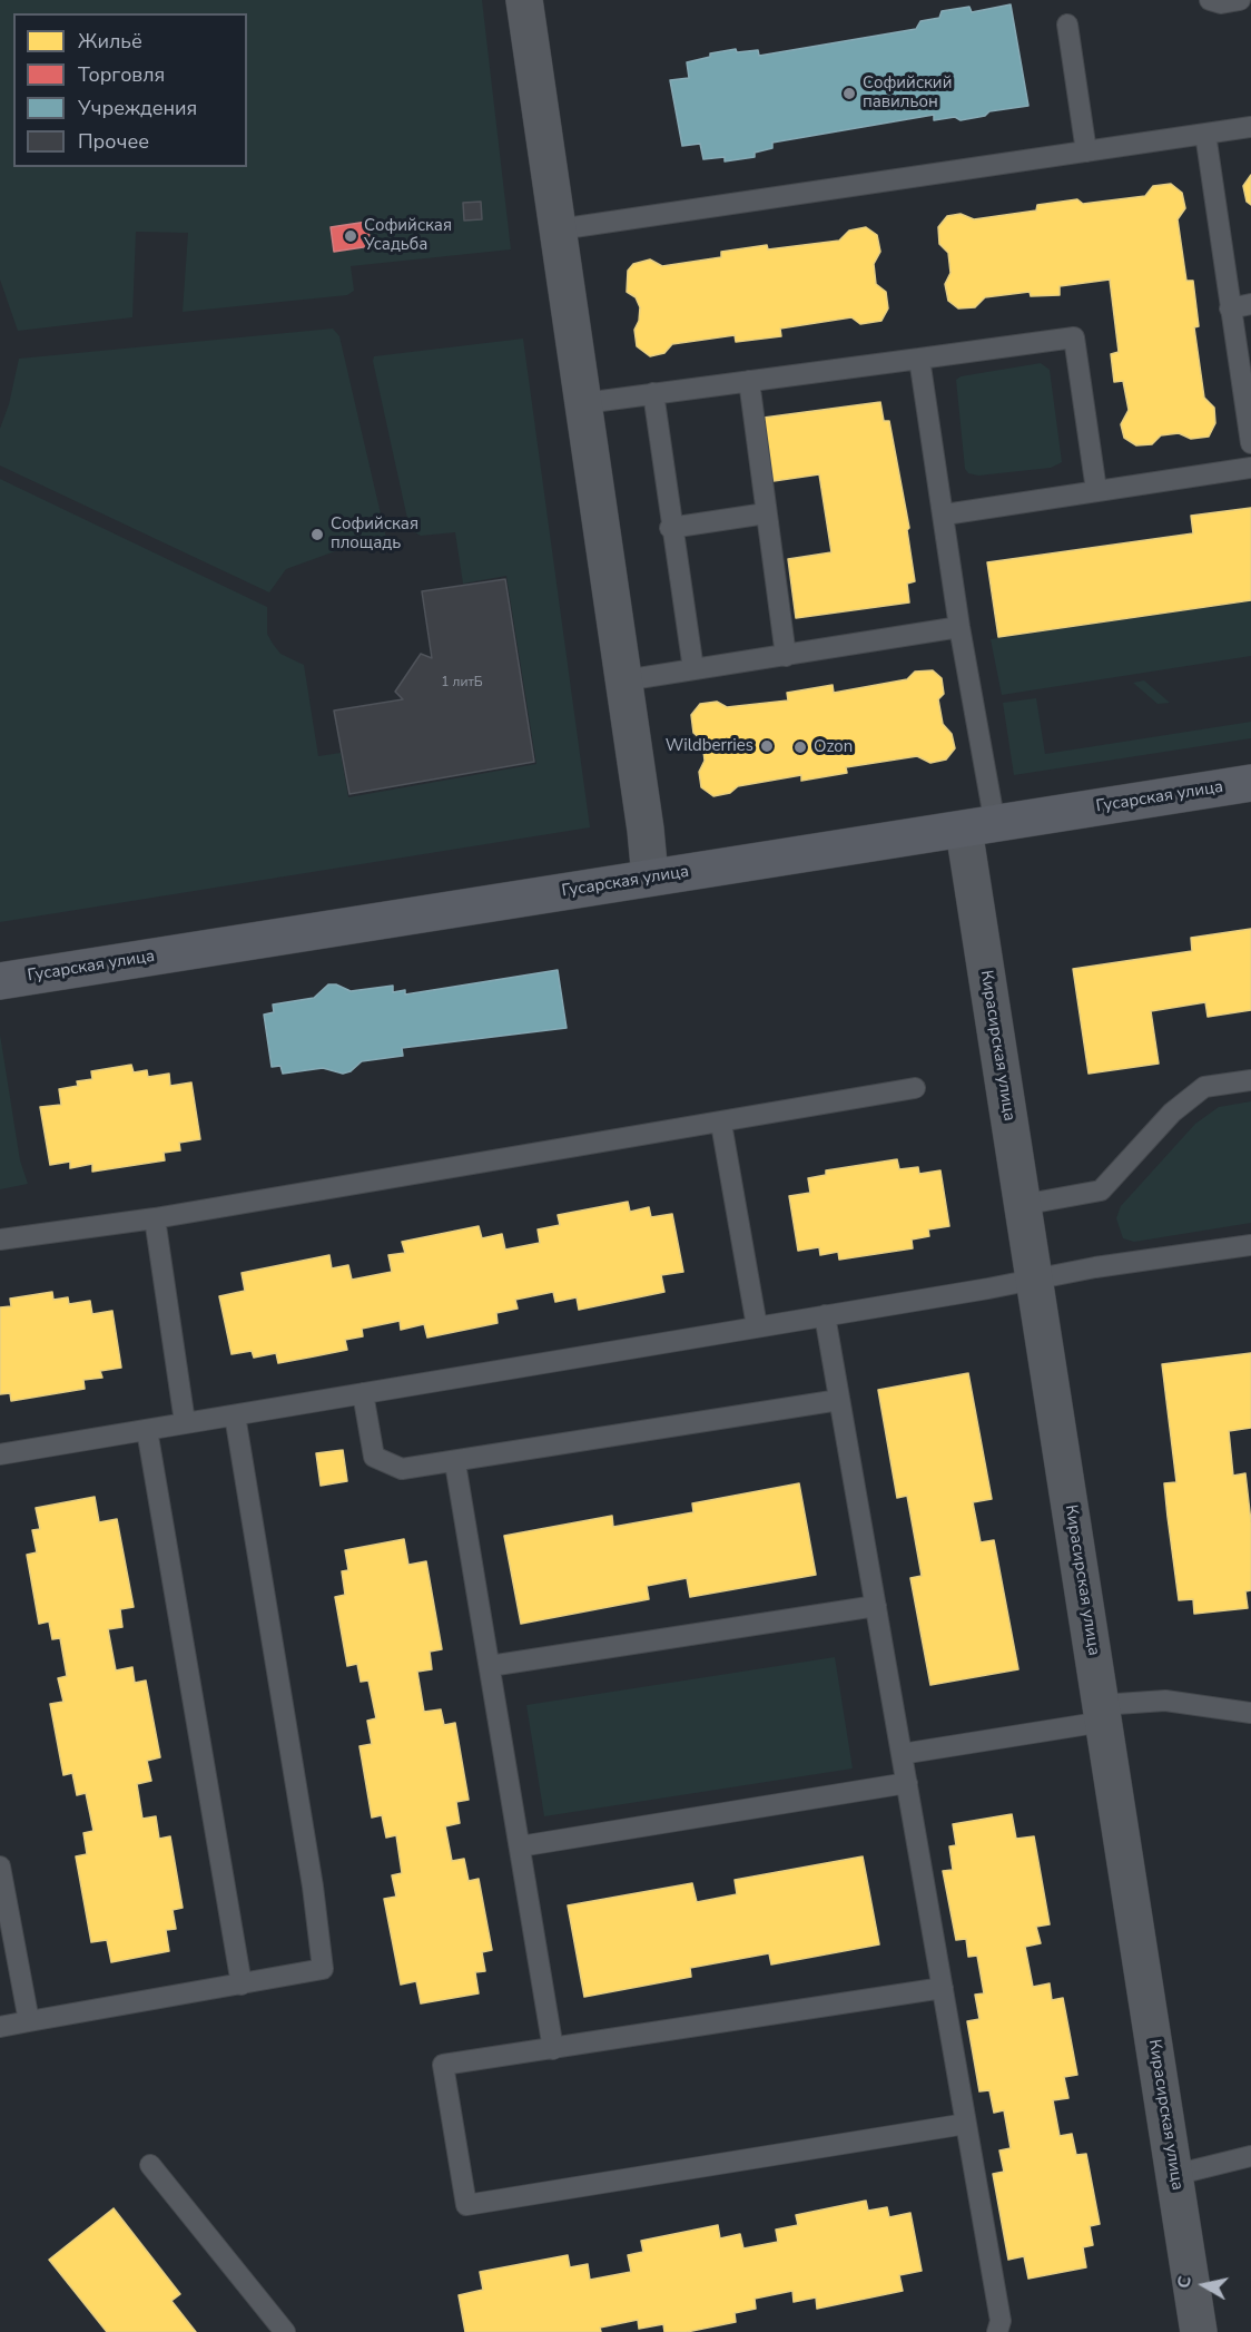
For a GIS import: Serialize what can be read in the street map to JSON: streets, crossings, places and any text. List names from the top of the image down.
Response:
{
  "streets": {
    "street": ["Гусарская улица", "Кирасирская улица"]
  },
  "crossings": [
    ["Гусарская улица", "Кирасирская улица"]
  ],
  "places": [
    "Софийский павильон",
    "Софийская Усадьба",
    "Софийская площадь",
    "Wildberries",
    "Ozon"
  ],
  "house_numbers": ["1 литБ"],
  "legend": [
    "Жильё",
    "Торговля",
    "Учреждения",
    "Прочее"
  ],
  "north": "left"
}
